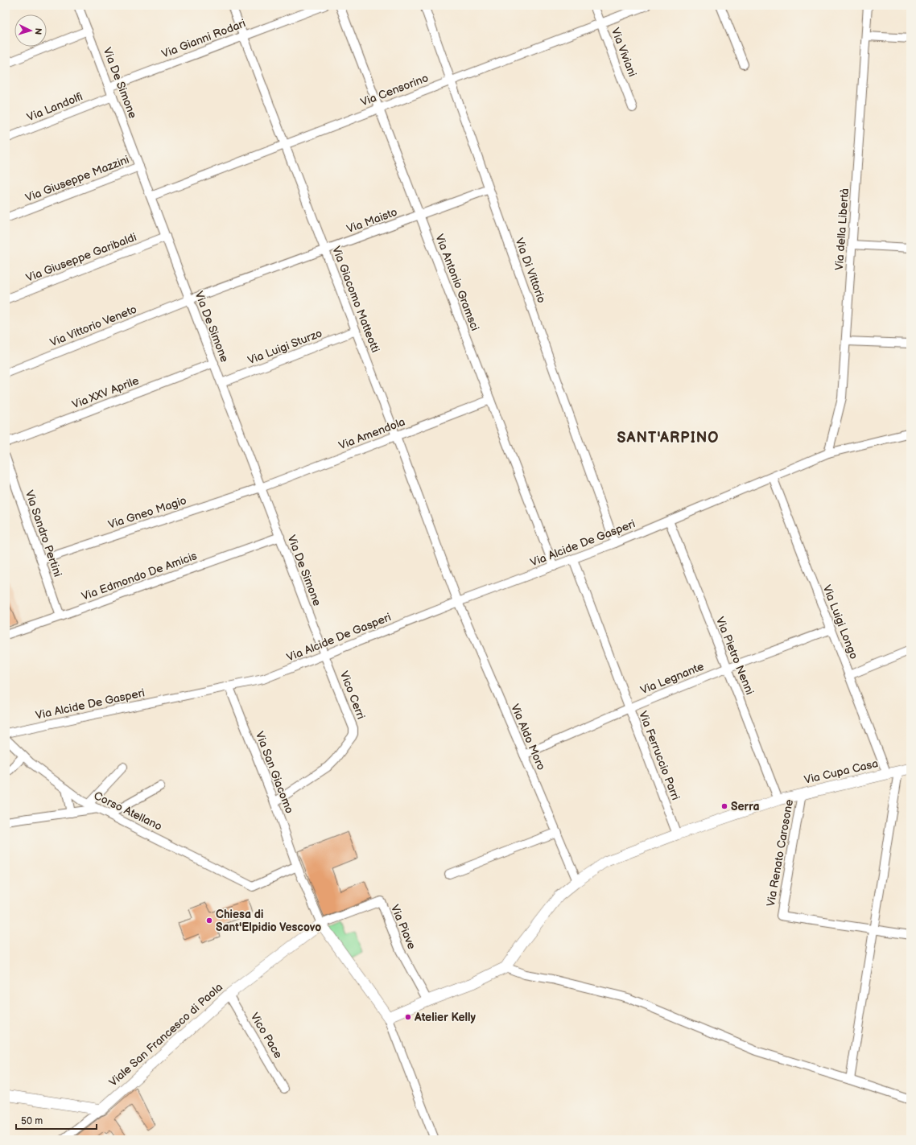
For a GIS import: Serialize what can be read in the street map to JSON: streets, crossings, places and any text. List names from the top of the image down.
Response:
{
  "streets": {
    "street": [
      "Via Gianni Rodari",
      "Via Viviani",
      "Via De Simone",
      "Via Censorino",
      "Via Landolfi",
      "Via Giuseppe Mazzini",
      "Via Maisto",
      "Via della Libertà",
      "Via Giuseppe Garibaldi",
      "Via Di Vittorio",
      "Via Antonio Gramsci",
      "Via Giacomo Matteotti",
      "Via Vittorio Veneto",
      "Via Luigi Sturzo",
      "Via XXV Aprile",
      "Via Amendola",
      "Via Gneo Magio",
      "Via Sandro Pertini",
      "Via Alcide De Gasperi",
      "Via Edmondo De Amicis",
      "Via Luigi Longo",
      "Via Pietro Nenni",
      "Via Legnante",
      "Vico Cerri",
      "Via Aldo Moro",
      "Via Ferruccio Parri",
      "Via Cupa Casa",
      "Via San Giacomo",
      "Corso Atellano",
      "Via Renato Carosone",
      "Via Piave",
      "Viale San Francesco di Paola",
      "Vico Pace"
    ]
  },
  "crossings": [
    ["Via Gianni Rodari", "Via De Simone"],
    ["Via Gianni Rodari", "Via Giacomo Matteotti"],
    ["Via Viviani", "Via Censorino"],
    ["Via De Simone", "Via Censorino"],
    ["Via De Simone", "Via Landolfi"],
    ["Via De Simone", "Via Giuseppe Mazzini"],
    ["Via De Simone", "Via Maisto"],
    ["Via De Simone", "Via Giuseppe Garibaldi"],
    ["Via De Simone", "Via Vittorio Veneto"],
    ["Via De Simone", "Via Luigi Sturzo"],
    ["Via De Simone", "Via XXV Aprile"],
    ["Via De Simone", "Via Amendola"],
    ["Via De Simone", "Via Gneo Magio"],
    ["Via De Simone", "Via Alcide De Gasperi"],
    ["Via De Simone", "Via Edmondo De Amicis"],
    ["Via De Simone", "Vico Cerri"],
    ["Via Censorino", "Via Di Vittorio"],
    ["Via Censorino", "Via Antonio Gramsci"],
    ["Via Censorino", "Via Giacomo Matteotti"],
    ["Via Maisto", "Via Di Vittorio"],
    ["Via Maisto", "Via Antonio Gramsci"],
    ["Via Maisto", "Via Giacomo Matteotti"],
    ["Via Maisto", "Via Vittorio Veneto"],
    ["Via della Libertà", "Via Alcide De Gasperi"],
    ["Via Di Vittorio", "Via Alcide De Gasperi"],
    ["Via Antonio Gramsci", "Via Amendola"],
    ["Via Antonio Gramsci", "Via Alcide De Gasperi"],
    ["Via Giacomo Matteotti", "Via Luigi Sturzo"],
    ["Via Giacomo Matteotti", "Via Amendola"],
    ["Via Giacomo Matteotti", "Via Alcide De Gasperi"],
    ["Via Giacomo Matteotti", "Via Aldo Moro"],
    ["Via Amendola", "Via Gneo Magio"],
    ["Via Gneo Magio", "Via Sandro Pertini"],
    ["Via Sandro Pertini", "Via Edmondo De Amicis"],
    ["Via Alcide De Gasperi", "Via Luigi Longo"],
    ["Via Alcide De Gasperi", "Via Pietro Nenni"],
    ["Via Alcide De Gasperi", "Vico Cerri"],
    ["Via Alcide De Gasperi", "Via Aldo Moro"],
    ["Via Alcide De Gasperi", "Via Ferruccio Parri"],
    ["Via Alcide De Gasperi", "Via San Giacomo"],
    ["Via Luigi Longo", "Via Legnante"],
    ["Via Luigi Longo", "Via Cupa Casa"],
    ["Via Pietro Nenni", "Via Legnante"],
    ["Via Pietro Nenni", "Via Cupa Casa"],
    ["Via Legnante", "Via Aldo Moro"],
    ["Via Legnante", "Via Ferruccio Parri"],
    ["Vico Cerri", "Via San Giacomo"],
    ["Via Aldo Moro", "Via Cupa Casa"],
    ["Via Ferruccio Parri", "Via Cupa Casa"],
    ["Via Cupa Casa", "Via Renato Carosone"],
    ["Via San Giacomo", "Corso Atellano"],
    ["Via San Giacomo", "Via Piave"],
    ["Via San Giacomo", "Viale San Francesco di Paola"],
    ["Via Piave", "Viale San Francesco di Paola"],
    ["Viale San Francesco di Paola", "Vico Pace"]
  ],
  "districts": ["SANT'ARPINO"],
  "places": ["Serra", "Chiesa di Sant'Elpidio Vescovo", "Atelier Kelly"],
  "scale_bar": "50 m",
  "north": "right"
}
